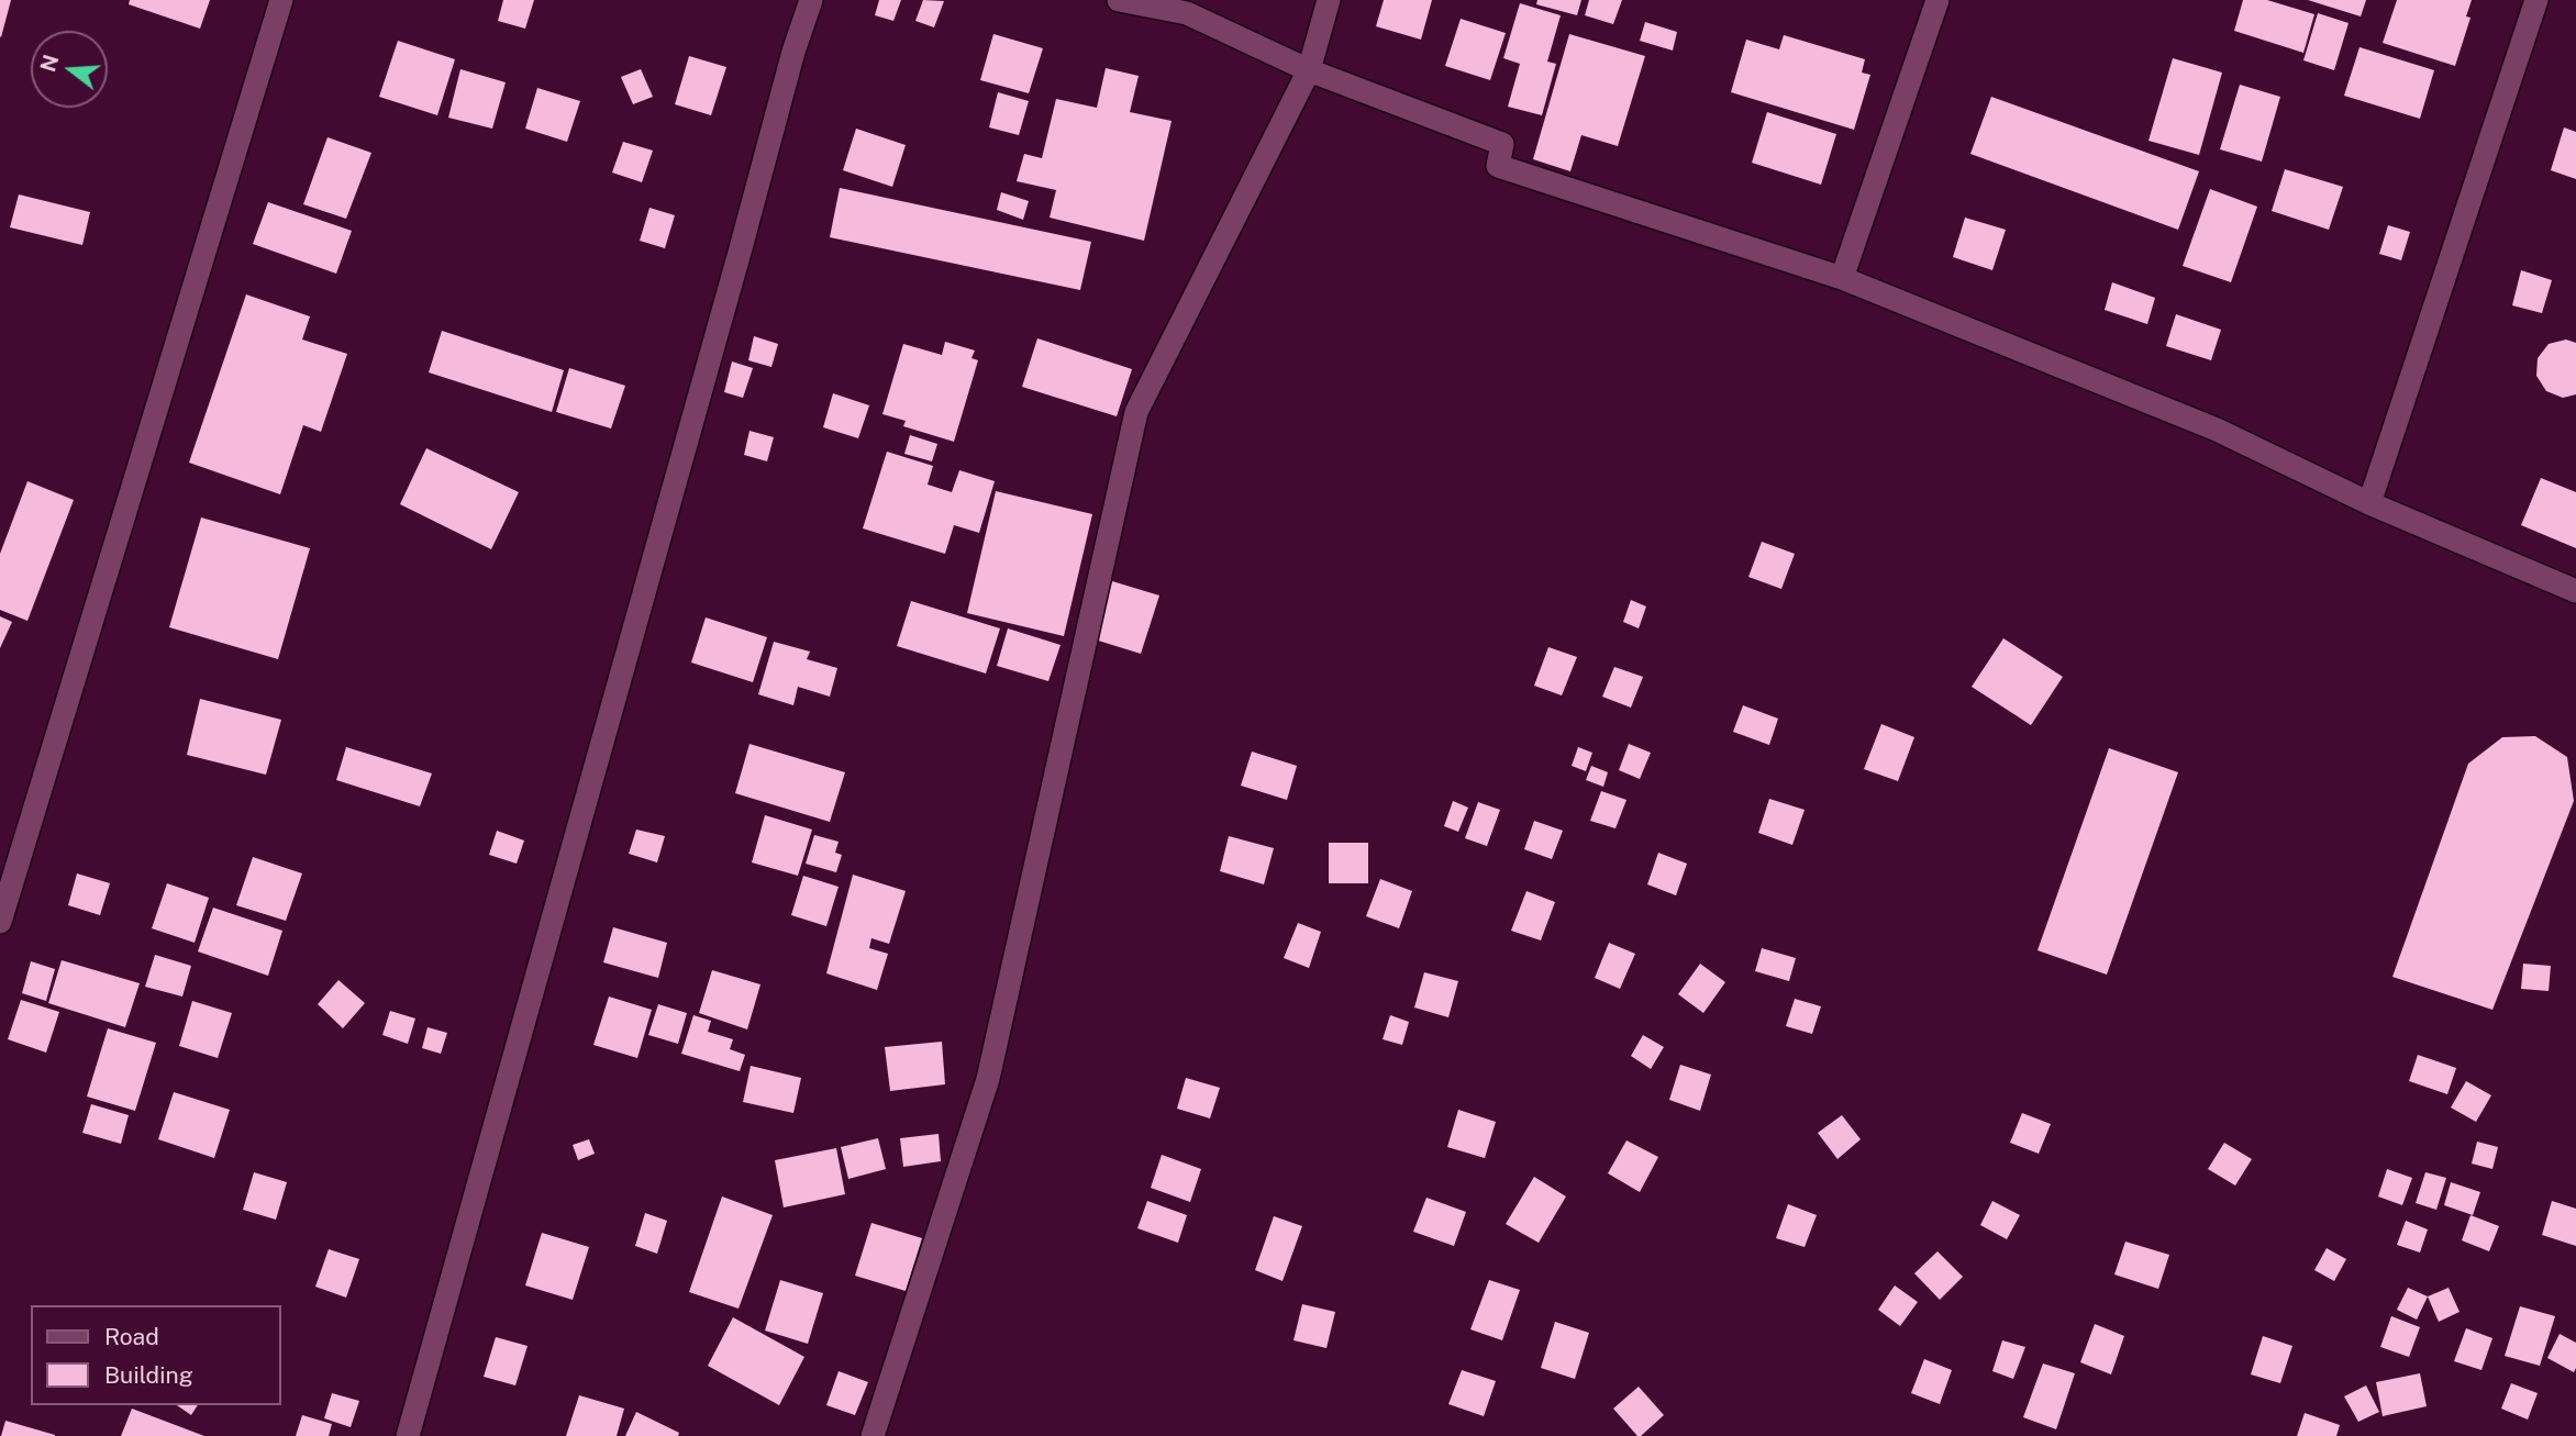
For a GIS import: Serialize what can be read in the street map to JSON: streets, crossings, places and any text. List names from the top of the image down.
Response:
{
  "legend": ["Road", "Building"],
  "north": "left"
}
